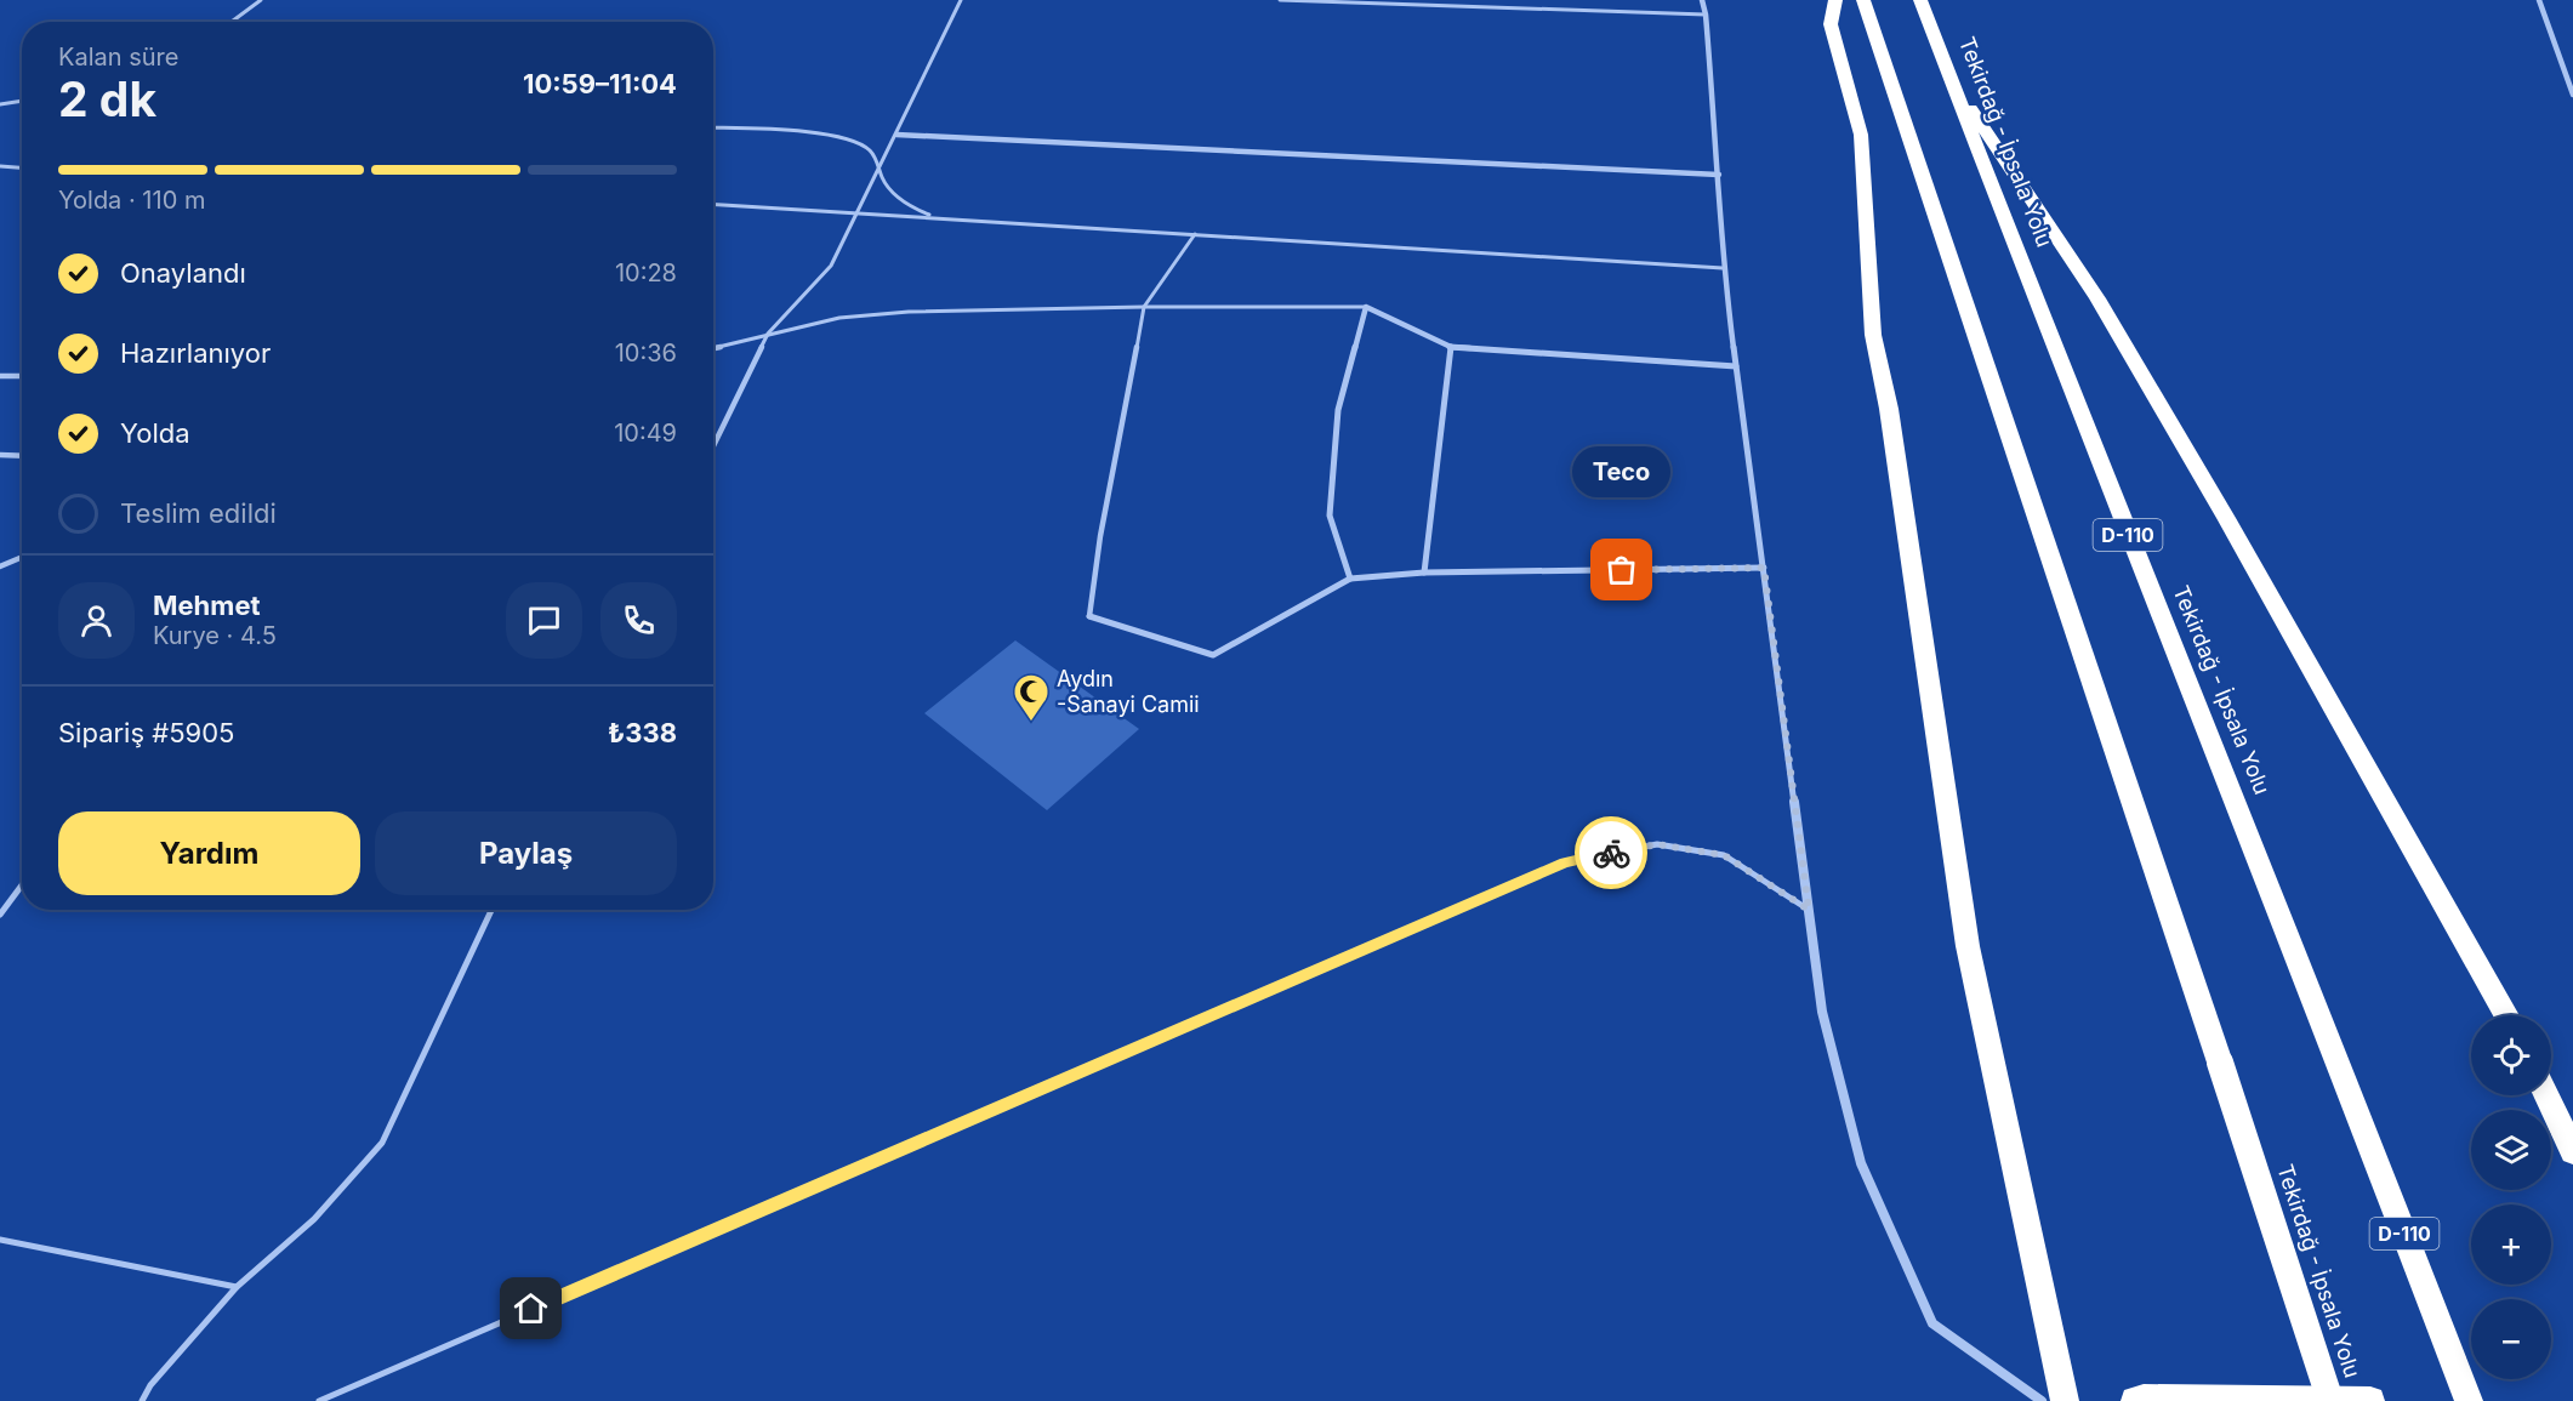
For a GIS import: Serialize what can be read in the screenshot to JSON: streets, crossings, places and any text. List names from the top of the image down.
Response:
{
  "streets": {
    "highway": ["Tekirdağ - İpsala Yolu", "D-110"]
  },
  "places": {
    "other": ["Teco"],
    "mosque": ["Aydın -Sanayi Camii"]
  },
  "page": {
    "heading": ["2 dk", "Kalan süre", "10:59–11:04"],
    "panel": [
      "Mehmet",
      "Kurye · 4.5",
      "Sipariş #5905",
      "₺338"
    ],
    "bar": "Yolda · 110 m",
    "list": [
      ["Onaylandı", "10:28"],
      ["Hazırlanıyor", "10:36"],
      ["Yolda", "10:49"],
      "Teslim edildi"
    ],
    "bubble": "Teco",
    "buttons": ["Yardım", "Paylaş"],
    "map_buttons": ["+", "−"]
  }
}
